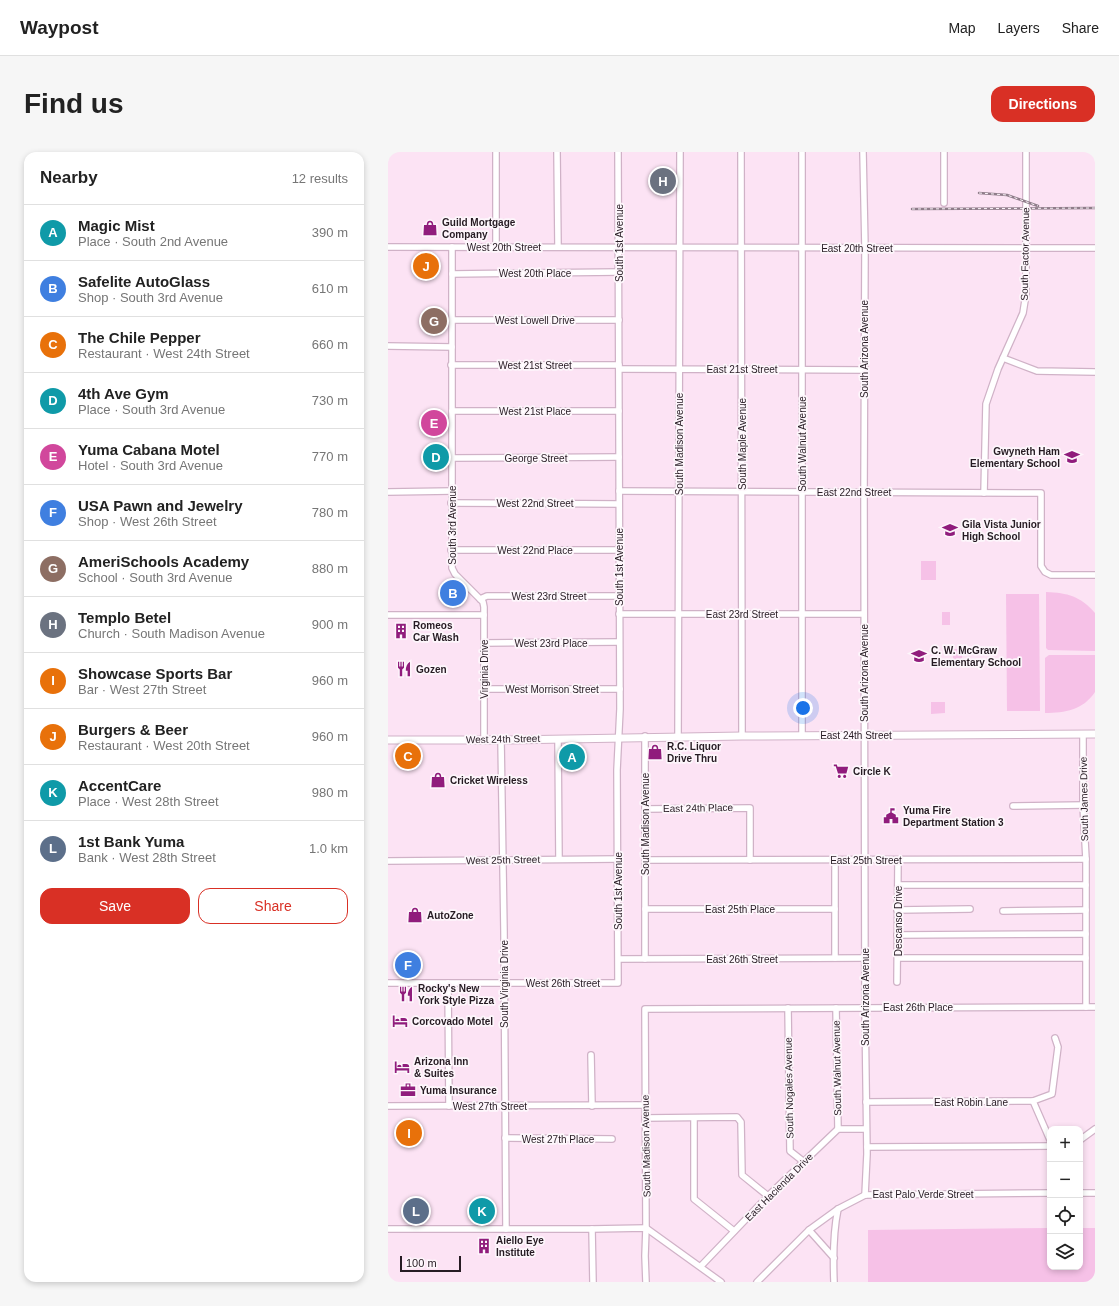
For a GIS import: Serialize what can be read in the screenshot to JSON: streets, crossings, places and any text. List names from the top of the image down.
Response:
{
  "streets": {
    "main road": ["East 24th Street", "West 24th Street"],
    "street": [
      "South 1st Avenue",
      "West 20th Street",
      "East 20th Street",
      "South Factor Avenue",
      "West 20th Place",
      "West Lowell Drive",
      "South Arizona Avenue",
      "West 21st Street",
      "East 21st Street",
      "West 21st Place",
      "South Madison Avenue",
      "South Maple Avenue",
      "South Walnut Avenue",
      "George Street",
      "East 22nd Street",
      "West 22nd Street",
      "South 3rd Avenue",
      "West 22nd Place",
      "West 23rd Street",
      "East 23rd Street",
      "West 23rd Place",
      "Virginia Drive",
      "West Morrison Street",
      "South James Drive",
      "East 24th Place",
      "West 25th Street",
      "East 25th Street",
      "East 25th Place",
      "Descanso Drive",
      "East 26th Street",
      "West 26th Street",
      "South Virginia Drive",
      "East 26th Place",
      "South Nogales Avenue",
      "East Robin Lane",
      "West 27th Street",
      "West 27th Place",
      "East Hacienda Drive",
      "East Palo Verde Street"
    ]
  },
  "crossings": [
    ["South 1st Avenue", "West 20th Street"],
    ["South 1st Avenue", "East 20th Street"],
    ["South 1st Avenue", "West 20th Place"],
    ["South 1st Avenue", "West Lowell Drive"],
    ["South 1st Avenue", "West 21st Street"],
    ["South 1st Avenue", "East 21st Street"],
    ["South 1st Avenue", "West 21st Place"],
    ["South 1st Avenue", "George Street"],
    ["South 1st Avenue", "East 22nd Street"],
    ["South 1st Avenue", "West 22nd Street"],
    ["South 1st Avenue", "West 22nd Place"],
    ["South 1st Avenue", "West 23rd Street"],
    ["South 1st Avenue", "East 23rd Street"],
    ["South 1st Avenue", "West 23rd Place"],
    ["South 1st Avenue", "West Morrison Street"],
    ["South 1st Avenue", "East 24th Street"],
    ["South 1st Avenue", "West 24th Street"],
    ["South 1st Avenue", "West 25th Street"],
    ["South 1st Avenue", "East 26th Street"],
    ["South 1st Avenue", "West 26th Street"],
    ["West 20th Street", "East 20th Street"],
    ["West 20th Street", "South 3rd Avenue"],
    ["East 20th Street", "South Factor Avenue"],
    ["East 20th Street", "South Arizona Avenue"],
    ["East 20th Street", "South Madison Avenue"],
    ["East 20th Street", "South Maple Avenue"],
    ["East 20th Street", "South Walnut Avenue"],
    ["South Factor Avenue", "East 22nd Street"],
    ["West 20th Place", "South 3rd Avenue"],
    ["West Lowell Drive", "South 3rd Avenue"],
    ["South Arizona Avenue", "East 21st Street"],
    ["South Arizona Avenue", "East 22nd Street"],
    ["South Arizona Avenue", "East 23rd Street"],
    ["South Arizona Avenue", "East 24th Street"],
    ["South Arizona Avenue", "East 25th Street"],
    ["South Arizona Avenue", "East 26th Street"],
    ["South Arizona Avenue", "East 26th Place"],
    ["South Arizona Avenue", "East Robin Lane"],
    ["South Arizona Avenue", "East Palo Verde Street"],
    ["West 21st Street", "East 21st Street"],
    ["West 21st Street", "South 3rd Avenue"],
    ["East 21st Street", "South Madison Avenue"],
    ["East 21st Street", "South Maple Avenue"],
    ["East 21st Street", "South Walnut Avenue"],
    ["West 21st Place", "South 3rd Avenue"],
    ["South Madison Avenue", "East 22nd Street"],
    ["South Madison Avenue", "East 23rd Street"],
    ["South Madison Avenue", "East 24th Street"],
    ["South Madison Avenue", "East 24th Place"],
    ["South Madison Avenue", "East 25th Street"],
    ["South Madison Avenue", "East 25th Place"],
    ["South Madison Avenue", "East 26th Street"],
    ["South Madison Avenue", "East 26th Place"],
    ["South Madison Avenue", "West 27th Street"],
    ["South Maple Avenue", "East 22nd Street"],
    ["South Maple Avenue", "East 23rd Street"],
    ["South Maple Avenue", "East 24th Street"],
    ["South Walnut Avenue", "East 22nd Street"],
    ["South Walnut Avenue", "East 23rd Street"],
    ["South Walnut Avenue", "East 24th Street"],
    ["South Walnut Avenue", "East 26th Place"],
    ["South Walnut Avenue", "East Hacienda Drive"],
    ["George Street", "South 3rd Avenue"],
    ["West 22nd Street", "South 3rd Avenue"],
    ["South 3rd Avenue", "West 22nd Place"],
    ["South 3rd Avenue", "West 23rd Street"],
    ["South 3rd Avenue", "Virginia Drive"],
    ["West 23rd Street", "Virginia Drive"],
    ["West 23rd Place", "Virginia Drive"],
    ["Virginia Drive", "West Morrison Street"],
    ["Virginia Drive", "West 24th Street"],
    ["East 24th Street", "West 24th Street"],
    ["East 24th Street", "South James Drive"],
    ["West 24th Street", "South Virginia Drive"],
    ["South James Drive", "East 25th Street"],
    ["South James Drive", "East 26th Place"],
    ["East 24th Place", "East 25th Street"],
    ["West 25th Street", "South Virginia Drive"],
    ["East 25th Street", "Descanso Drive"],
    ["West 26th Street", "South Virginia Drive"],
    ["South Virginia Drive", "West 27th Street"],
    ["South Virginia Drive", "West 27th Place"],
    ["East 26th Place", "South Nogales Avenue"],
    ["South Nogales Avenue", "East Hacienda Drive"]
  ],
  "places": {
    "shop": [
      "Guild Mortgage Company",
      "R.C. Liquor Drive Thru",
      "Cricket Wireless",
      "AutoZone"
    ],
    "school or university": ["Gwyneth Ham Elementary School", "Gila Vista Junior High School", "C. W. McGraw Elementary School"],
    "building": ["Romeos Car Wash", "Aiello Eye Institute"],
    "restaurant": ["Gozen", "Rocky's New York Style Pizza"],
    "supermarket": ["Circle K"],
    "public building": ["Yuma Fire Department Station 3"],
    "hotel": ["Corcovado Motel", "Arizona Inn & Suites"],
    "office": ["Yuma Insurance"]
  },
  "scale_bar": "100 m",
  "page": {
    "header": "Waypost",
    "nav": ["Map", "Layers", "Share"],
    "buttons": [
      "Directions",
      ["Save", "Share"]
    ],
    "title": "Find us",
    "heading": ["Nearby", "12 results"],
    "pins": [
      "H",
      "J",
      "G",
      "E",
      "D",
      "B",
      "C",
      "A",
      "F",
      "I",
      "K",
      "L"
    ],
    "list": [
      {
        "mark": "A",
        "name": "Magic Mist",
        "note": "Place · South 2nd Avenue",
        "value": "390 m"
      },
      {
        "mark": "B",
        "name": "Safelite AutoGlass",
        "note": "Shop · South 3rd Avenue",
        "value": "610 m"
      },
      {
        "mark": "C",
        "name": "The Chile Pepper",
        "note": "Restaurant · West 24th Street",
        "value": "660 m"
      },
      {
        "mark": "D",
        "name": "4th Ave Gym",
        "note": "Place · South 3rd Avenue",
        "value": "730 m"
      },
      {
        "mark": "E",
        "name": "Yuma Cabana Motel",
        "note": "Hotel · South 3rd Avenue",
        "value": "770 m"
      },
      {
        "mark": "F",
        "name": "USA Pawn and Jewelry",
        "note": "Shop · West 26th Street",
        "value": "780 m"
      },
      {
        "mark": "G",
        "name": "AmeriSchools Academy",
        "note": "School · South 3rd Avenue",
        "value": "880 m"
      },
      {
        "mark": "H",
        "name": "Templo Betel",
        "note": "Church · South Madison Avenue",
        "value": "900 m"
      },
      {
        "mark": "I",
        "name": "Showcase Sports Bar",
        "note": "Bar · West 27th Street",
        "value": "960 m"
      },
      {
        "mark": "J",
        "name": "Burgers & Beer",
        "note": "Restaurant · West 20th Street",
        "value": "960 m"
      },
      {
        "mark": "K",
        "name": "AccentCare",
        "note": "Place · West 28th Street",
        "value": "980 m"
      },
      {
        "mark": "L",
        "name": "1st Bank Yuma",
        "note": "Bank · West 28th Street",
        "value": "1.0 km"
      }
    ],
    "map_buttons": ["+", "−"],
    "scale": "100 m"
  }
}
